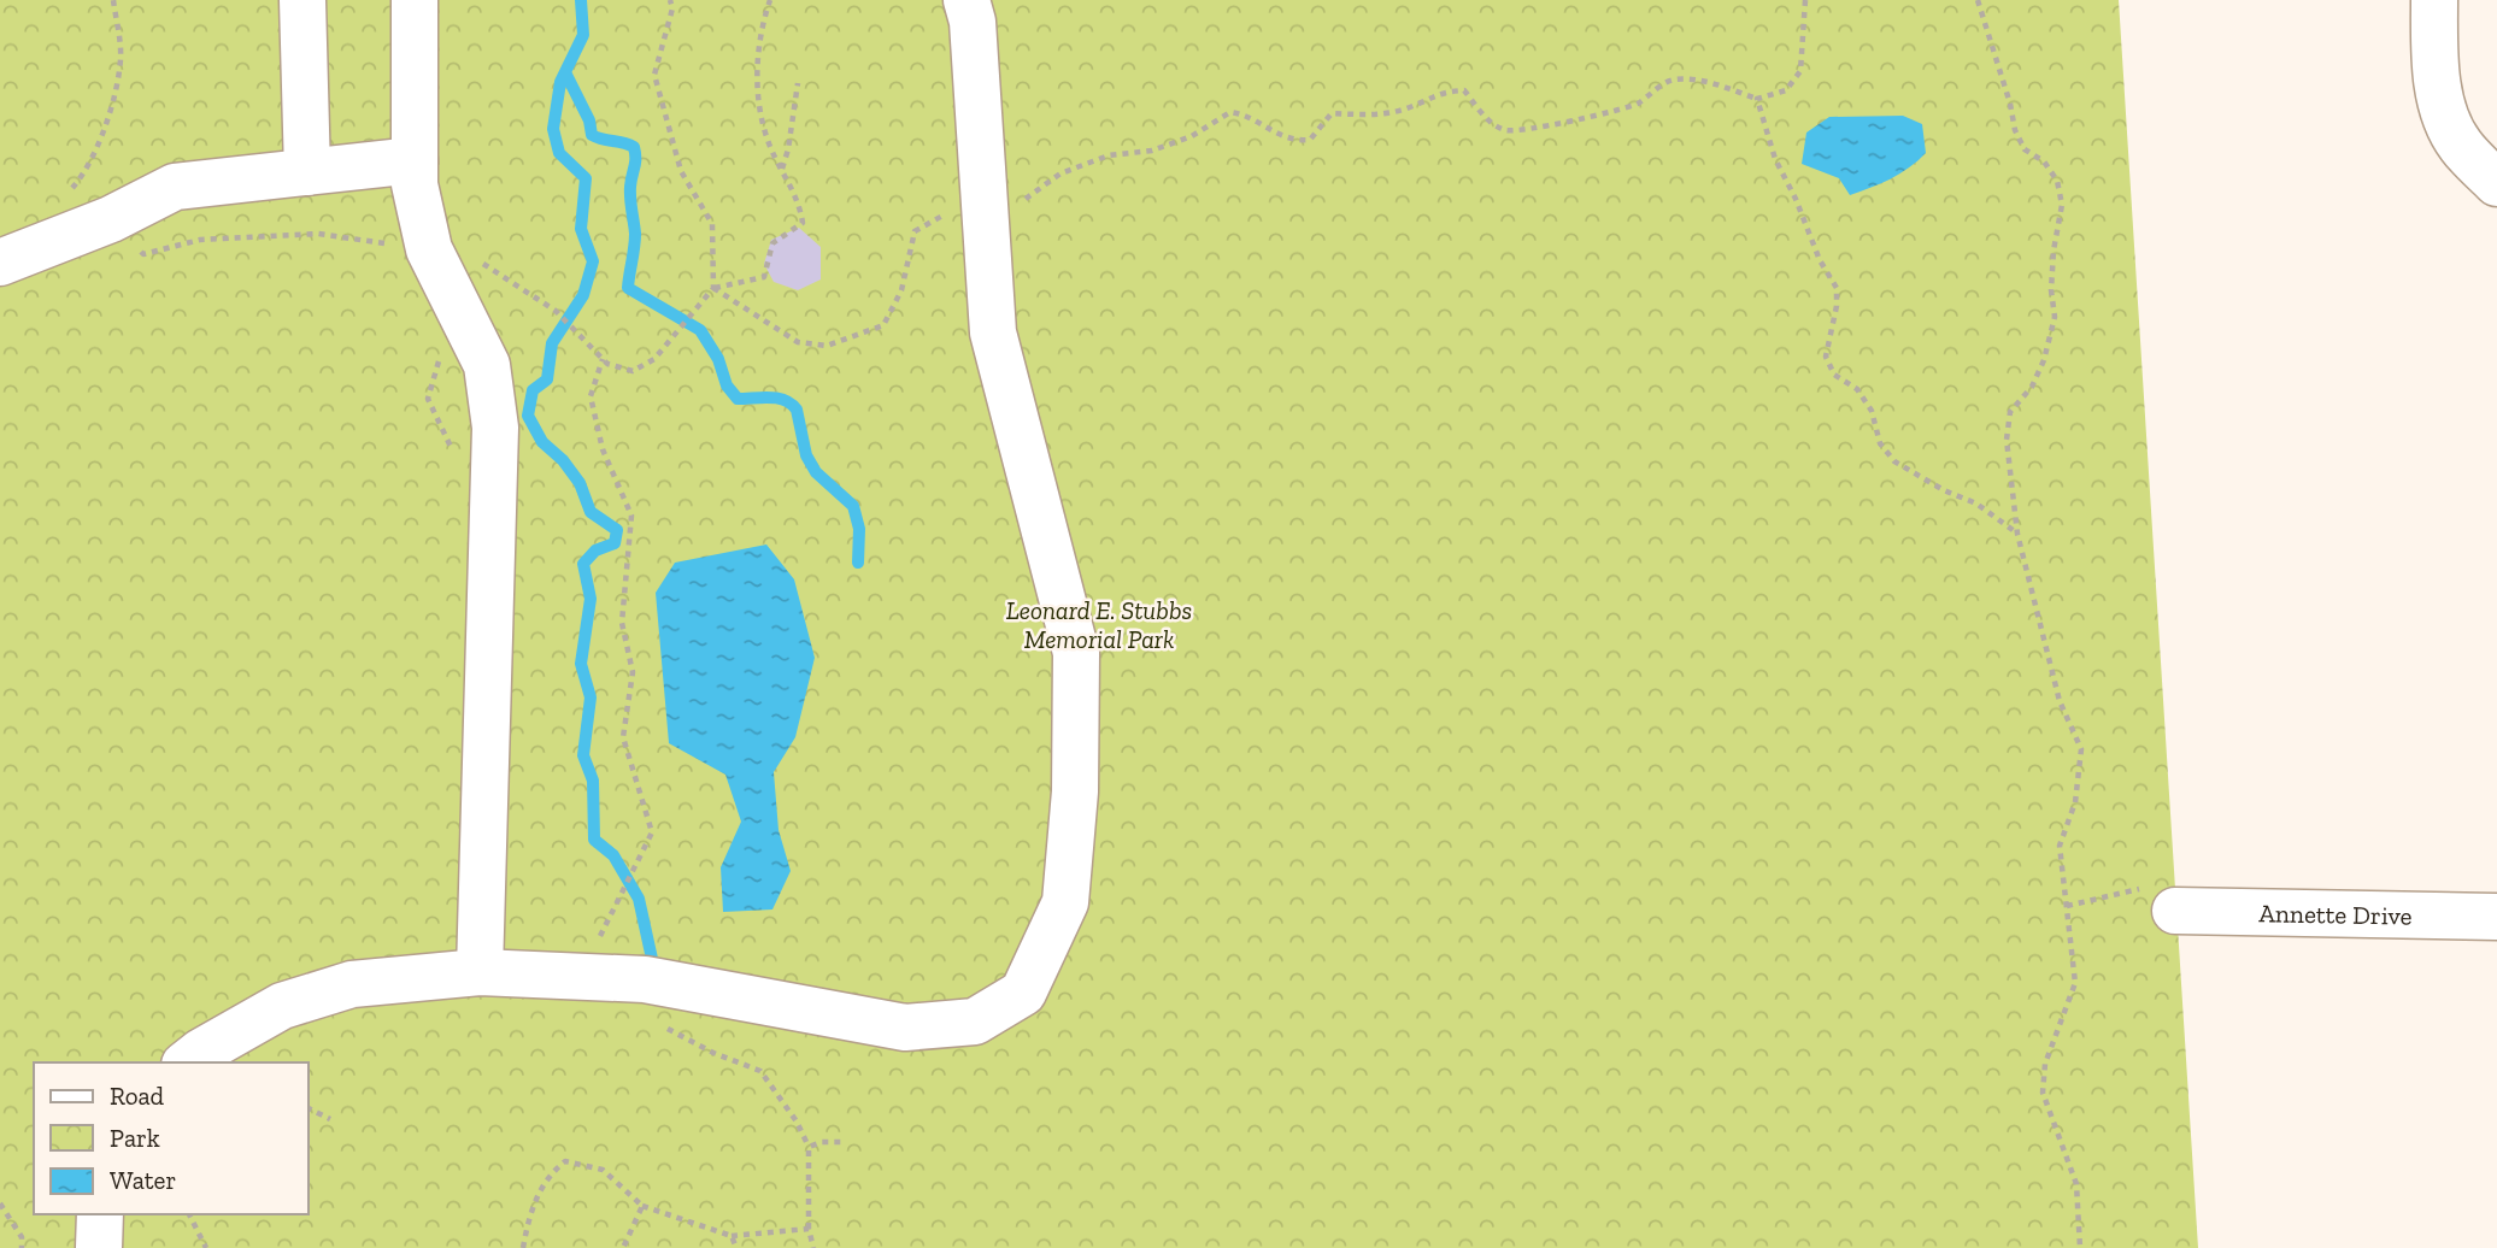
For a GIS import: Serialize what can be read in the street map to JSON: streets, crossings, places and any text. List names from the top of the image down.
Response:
{
  "streets": {
    "street": ["Annette Drive"]
  },
  "parks": ["Leonard E. Stubbs Memorial Park"],
  "legend": ["Road", "Park", "Water"]
}
